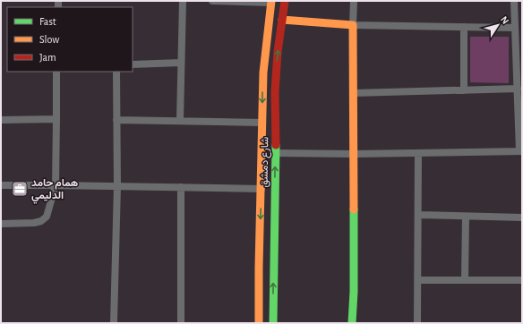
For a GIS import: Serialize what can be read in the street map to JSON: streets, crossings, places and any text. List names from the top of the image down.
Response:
{
  "streets": {
    "main road": ["شارع دمشق"]
  },
  "places": {
    "office": ["همام حامد الدليمي"]
  },
  "legend": ["Fast", "Slow", "Jam"],
  "north": "top right"
}
